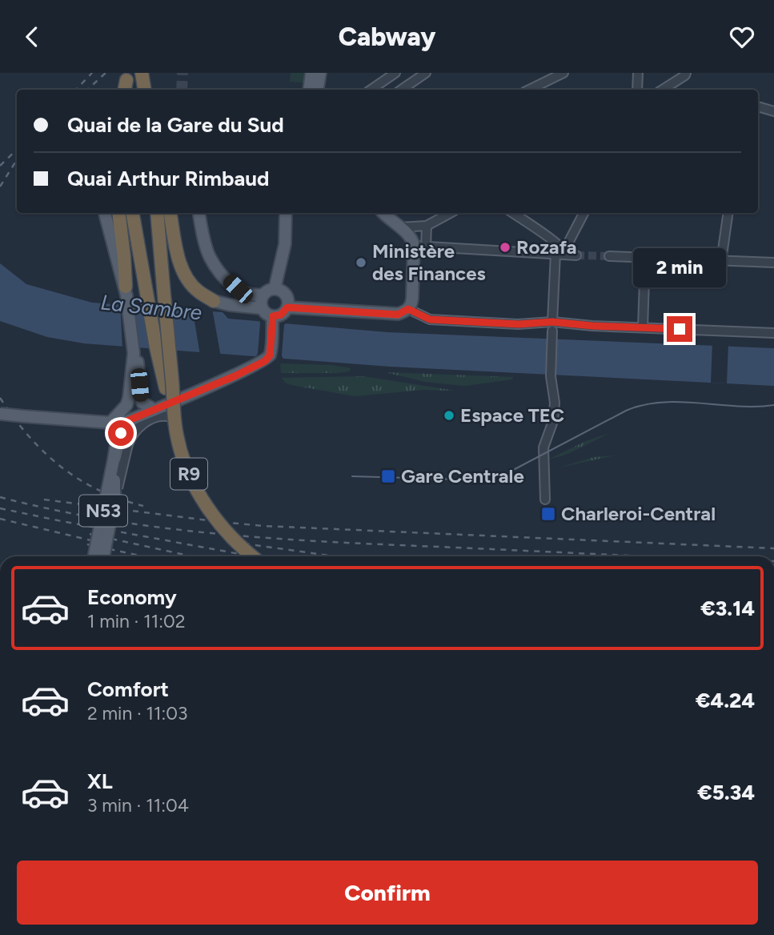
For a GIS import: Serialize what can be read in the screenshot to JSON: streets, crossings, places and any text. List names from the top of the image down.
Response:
{
  "streets": {
    "highway": ["R9"],
    "main road": ["N53"]
  },
  "water": ["La Sambre"],
  "places": {
    "other": ["Rozafa", "Ministère des Finances", "Espace TEC"],
    "transit": ["Gare Centrale", "Charleroi-Central"]
  },
  "page": {
    "header": "Cabway",
    "banner": ["Quai de la Gare du Sud", "Quai Arthur Rimbaud"],
    "bubble": "2 min",
    "list": [
      {
        "name": "Economy",
        "note": "1 min · 11:02",
        "value": "€3.14"
      },
      {
        "name": "Comfort",
        "note": "2 min · 11:03",
        "value": "€4.24"
      },
      {
        "name": "XL",
        "note": "3 min · 11:04",
        "value": "€5.34"
      }
    ],
    "buttons": "Confirm"
  }
}
